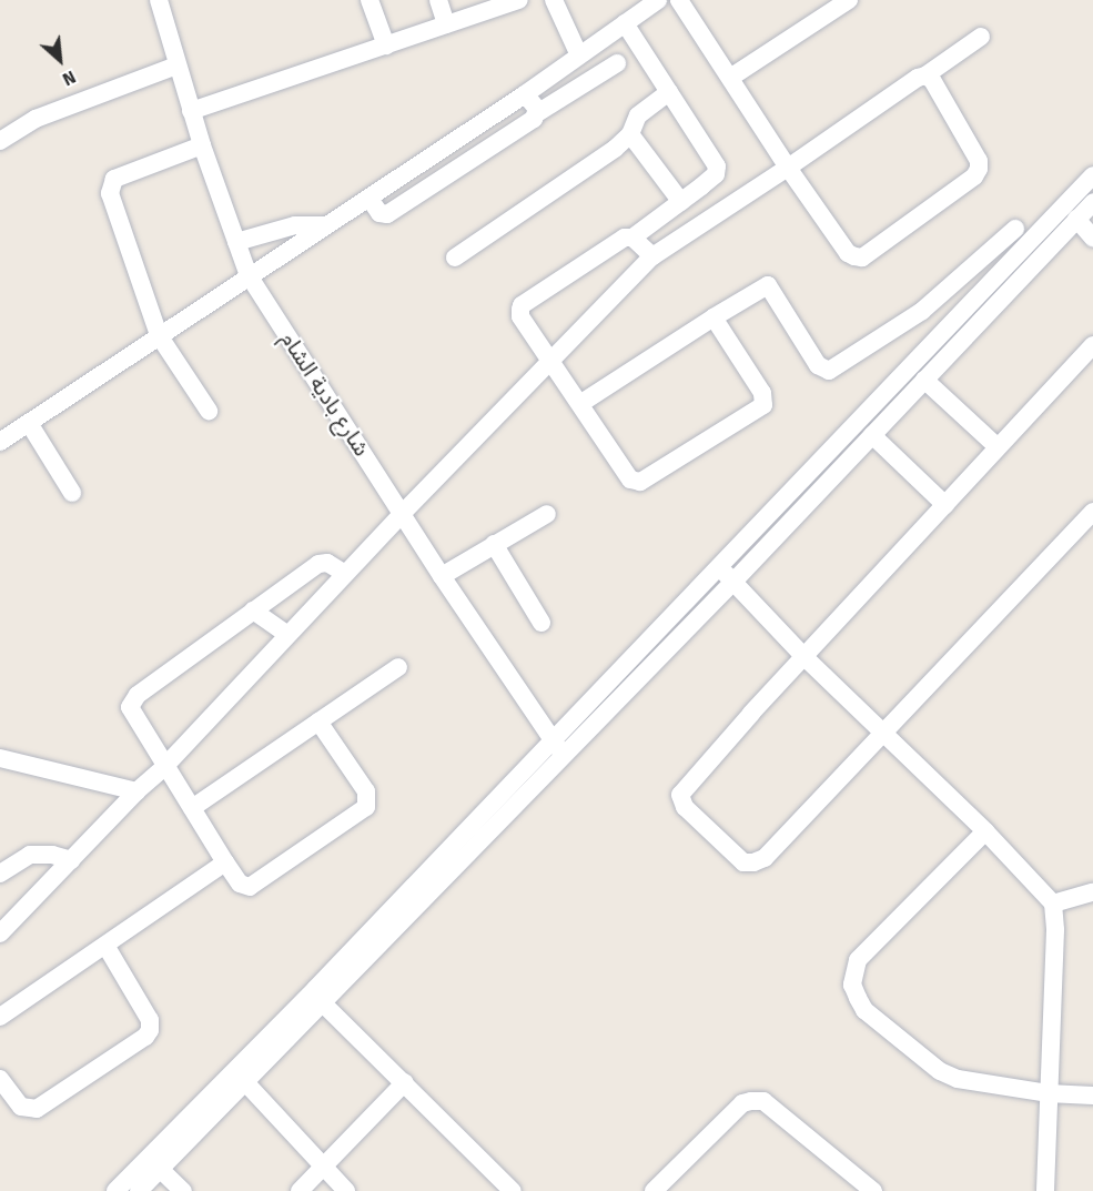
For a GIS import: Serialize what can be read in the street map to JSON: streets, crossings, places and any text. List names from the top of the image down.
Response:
{
  "streets": {
    "street": ["شارع بادية الشام"]
  },
  "north": "bottom right"
}
